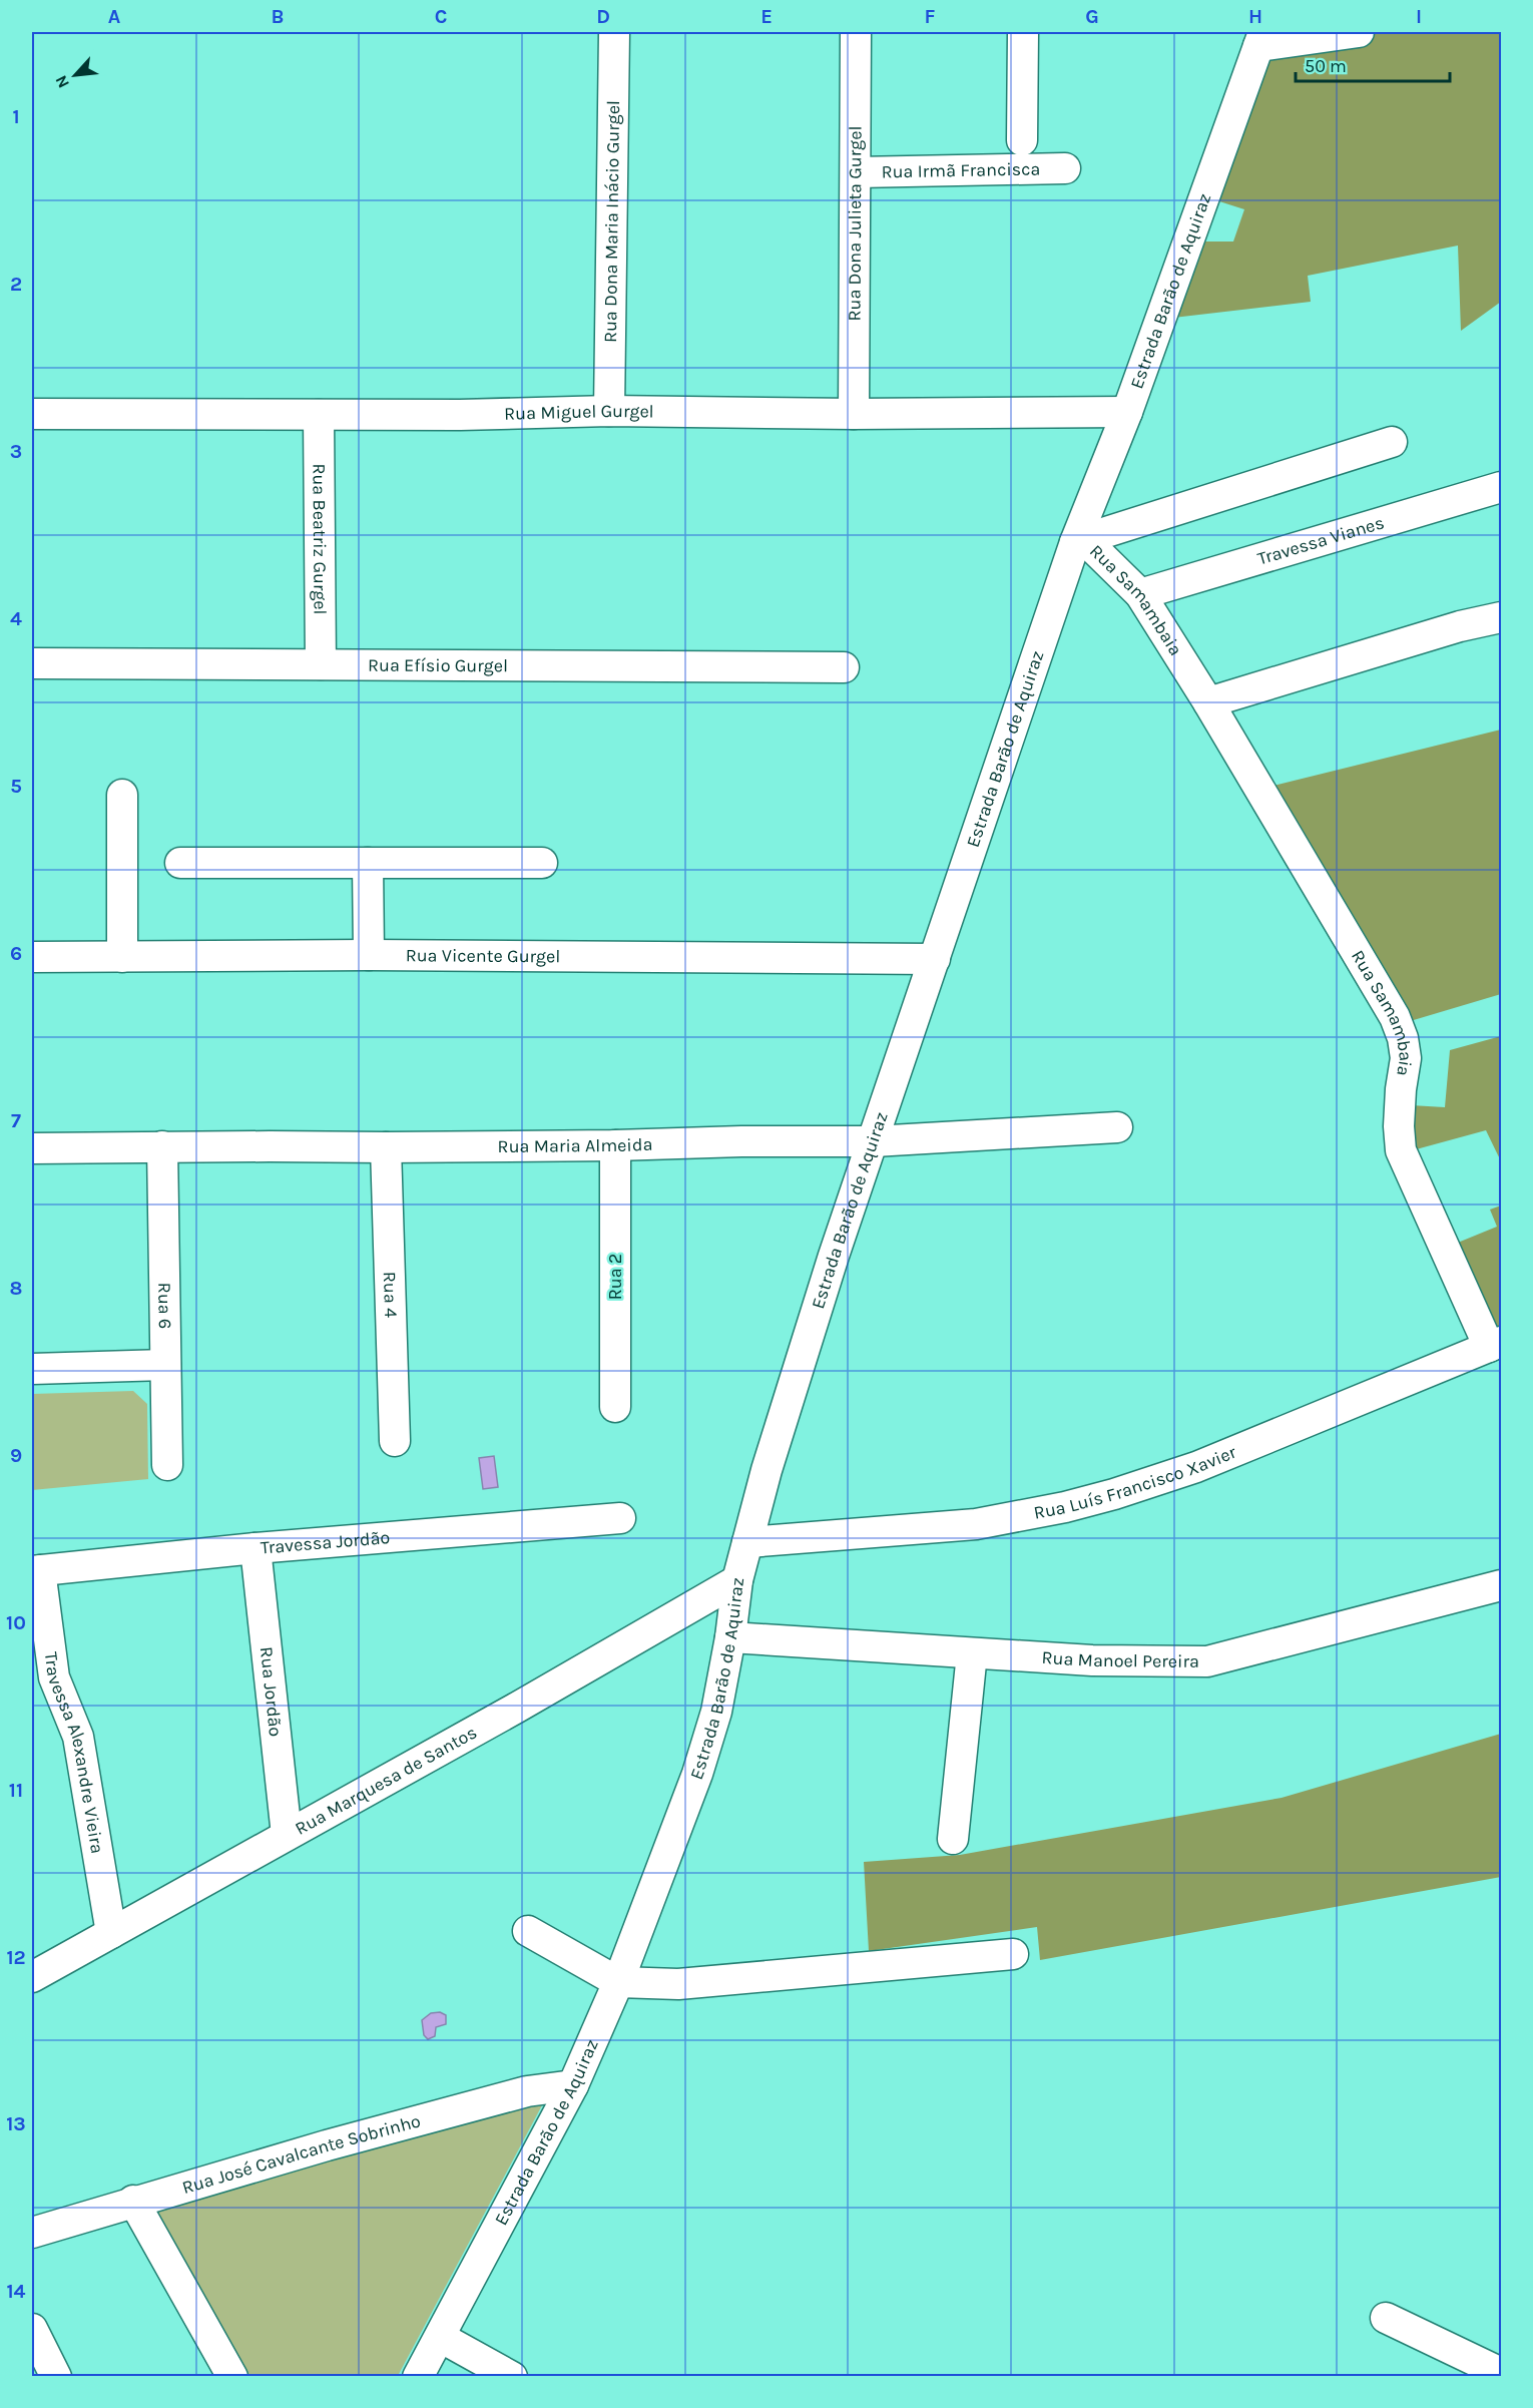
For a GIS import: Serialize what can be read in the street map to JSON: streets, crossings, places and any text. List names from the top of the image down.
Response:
{
  "streets": {
    "street": [
      "Rua Irmã Francisca",
      "Rua Dona Maria Inácio Gurgel",
      "Rua Dona Julieta Gurgel",
      "Estrada Barão de Aquiraz",
      "Rua Miguel Gurgel",
      "Rua Beatriz Gurgel",
      "Travessa Vianes",
      "Rua Samambaia",
      "Rua Efísio Gurgel",
      "Rua Vicente Gurgel",
      "Rua Maria Almeida",
      "Rua 2",
      "Rua 4",
      "Rua 6",
      "Rua Luís Francisco Xavier",
      "Travessa Jordão",
      "Rua Manoel Pereira",
      "Rua Jordão",
      "Travessa Alexandre Vieira",
      "Rua Marquesa de Santos",
      "Rua José Cavalcante Sobrinho"
    ]
  },
  "crossings": [
    ["Rua Irmã Francisca", "Rua Dona Julieta Gurgel"],
    ["Rua Dona Maria Inácio Gurgel", "Rua Miguel Gurgel"],
    ["Rua Dona Julieta Gurgel", "Rua Miguel Gurgel"],
    ["Estrada Barão de Aquiraz", "Rua Miguel Gurgel"],
    ["Estrada Barão de Aquiraz", "Rua Samambaia"],
    ["Estrada Barão de Aquiraz", "Rua Vicente Gurgel"],
    ["Estrada Barão de Aquiraz", "Rua Maria Almeida"],
    ["Estrada Barão de Aquiraz", "Rua Luís Francisco Xavier"],
    ["Estrada Barão de Aquiraz", "Rua Manoel Pereira"],
    ["Estrada Barão de Aquiraz", "Rua Marquesa de Santos"],
    ["Estrada Barão de Aquiraz", "Rua José Cavalcante Sobrinho"],
    ["Rua Miguel Gurgel", "Rua Beatriz Gurgel"],
    ["Rua Beatriz Gurgel", "Rua Efísio Gurgel"],
    ["Travessa Vianes", "Rua Samambaia"],
    ["Rua Samambaia", "Rua Luís Francisco Xavier"],
    ["Rua Maria Almeida", "Rua 2"],
    ["Rua Maria Almeida", "Rua 4"],
    ["Rua Maria Almeida", "Rua 6"],
    ["Travessa Jordão", "Rua Jordão"],
    ["Travessa Jordão", "Travessa Alexandre Vieira"],
    ["Rua Jordão", "Rua Marquesa de Santos"],
    ["Travessa Alexandre Vieira", "Rua Marquesa de Santos"]
  ],
  "scale_bar": "50 m",
  "north": "bottom left",
  "grid": {
    "columns": [
      "A",
      "B",
      "C",
      "D",
      "E",
      "F",
      "G",
      "H",
      "I"
    ],
    "rows": [
      "1",
      "2",
      "3",
      "4",
      "5",
      "6",
      "7",
      "8",
      "9",
      "10",
      "11",
      "12",
      "13",
      "14"
    ]
  }
}
